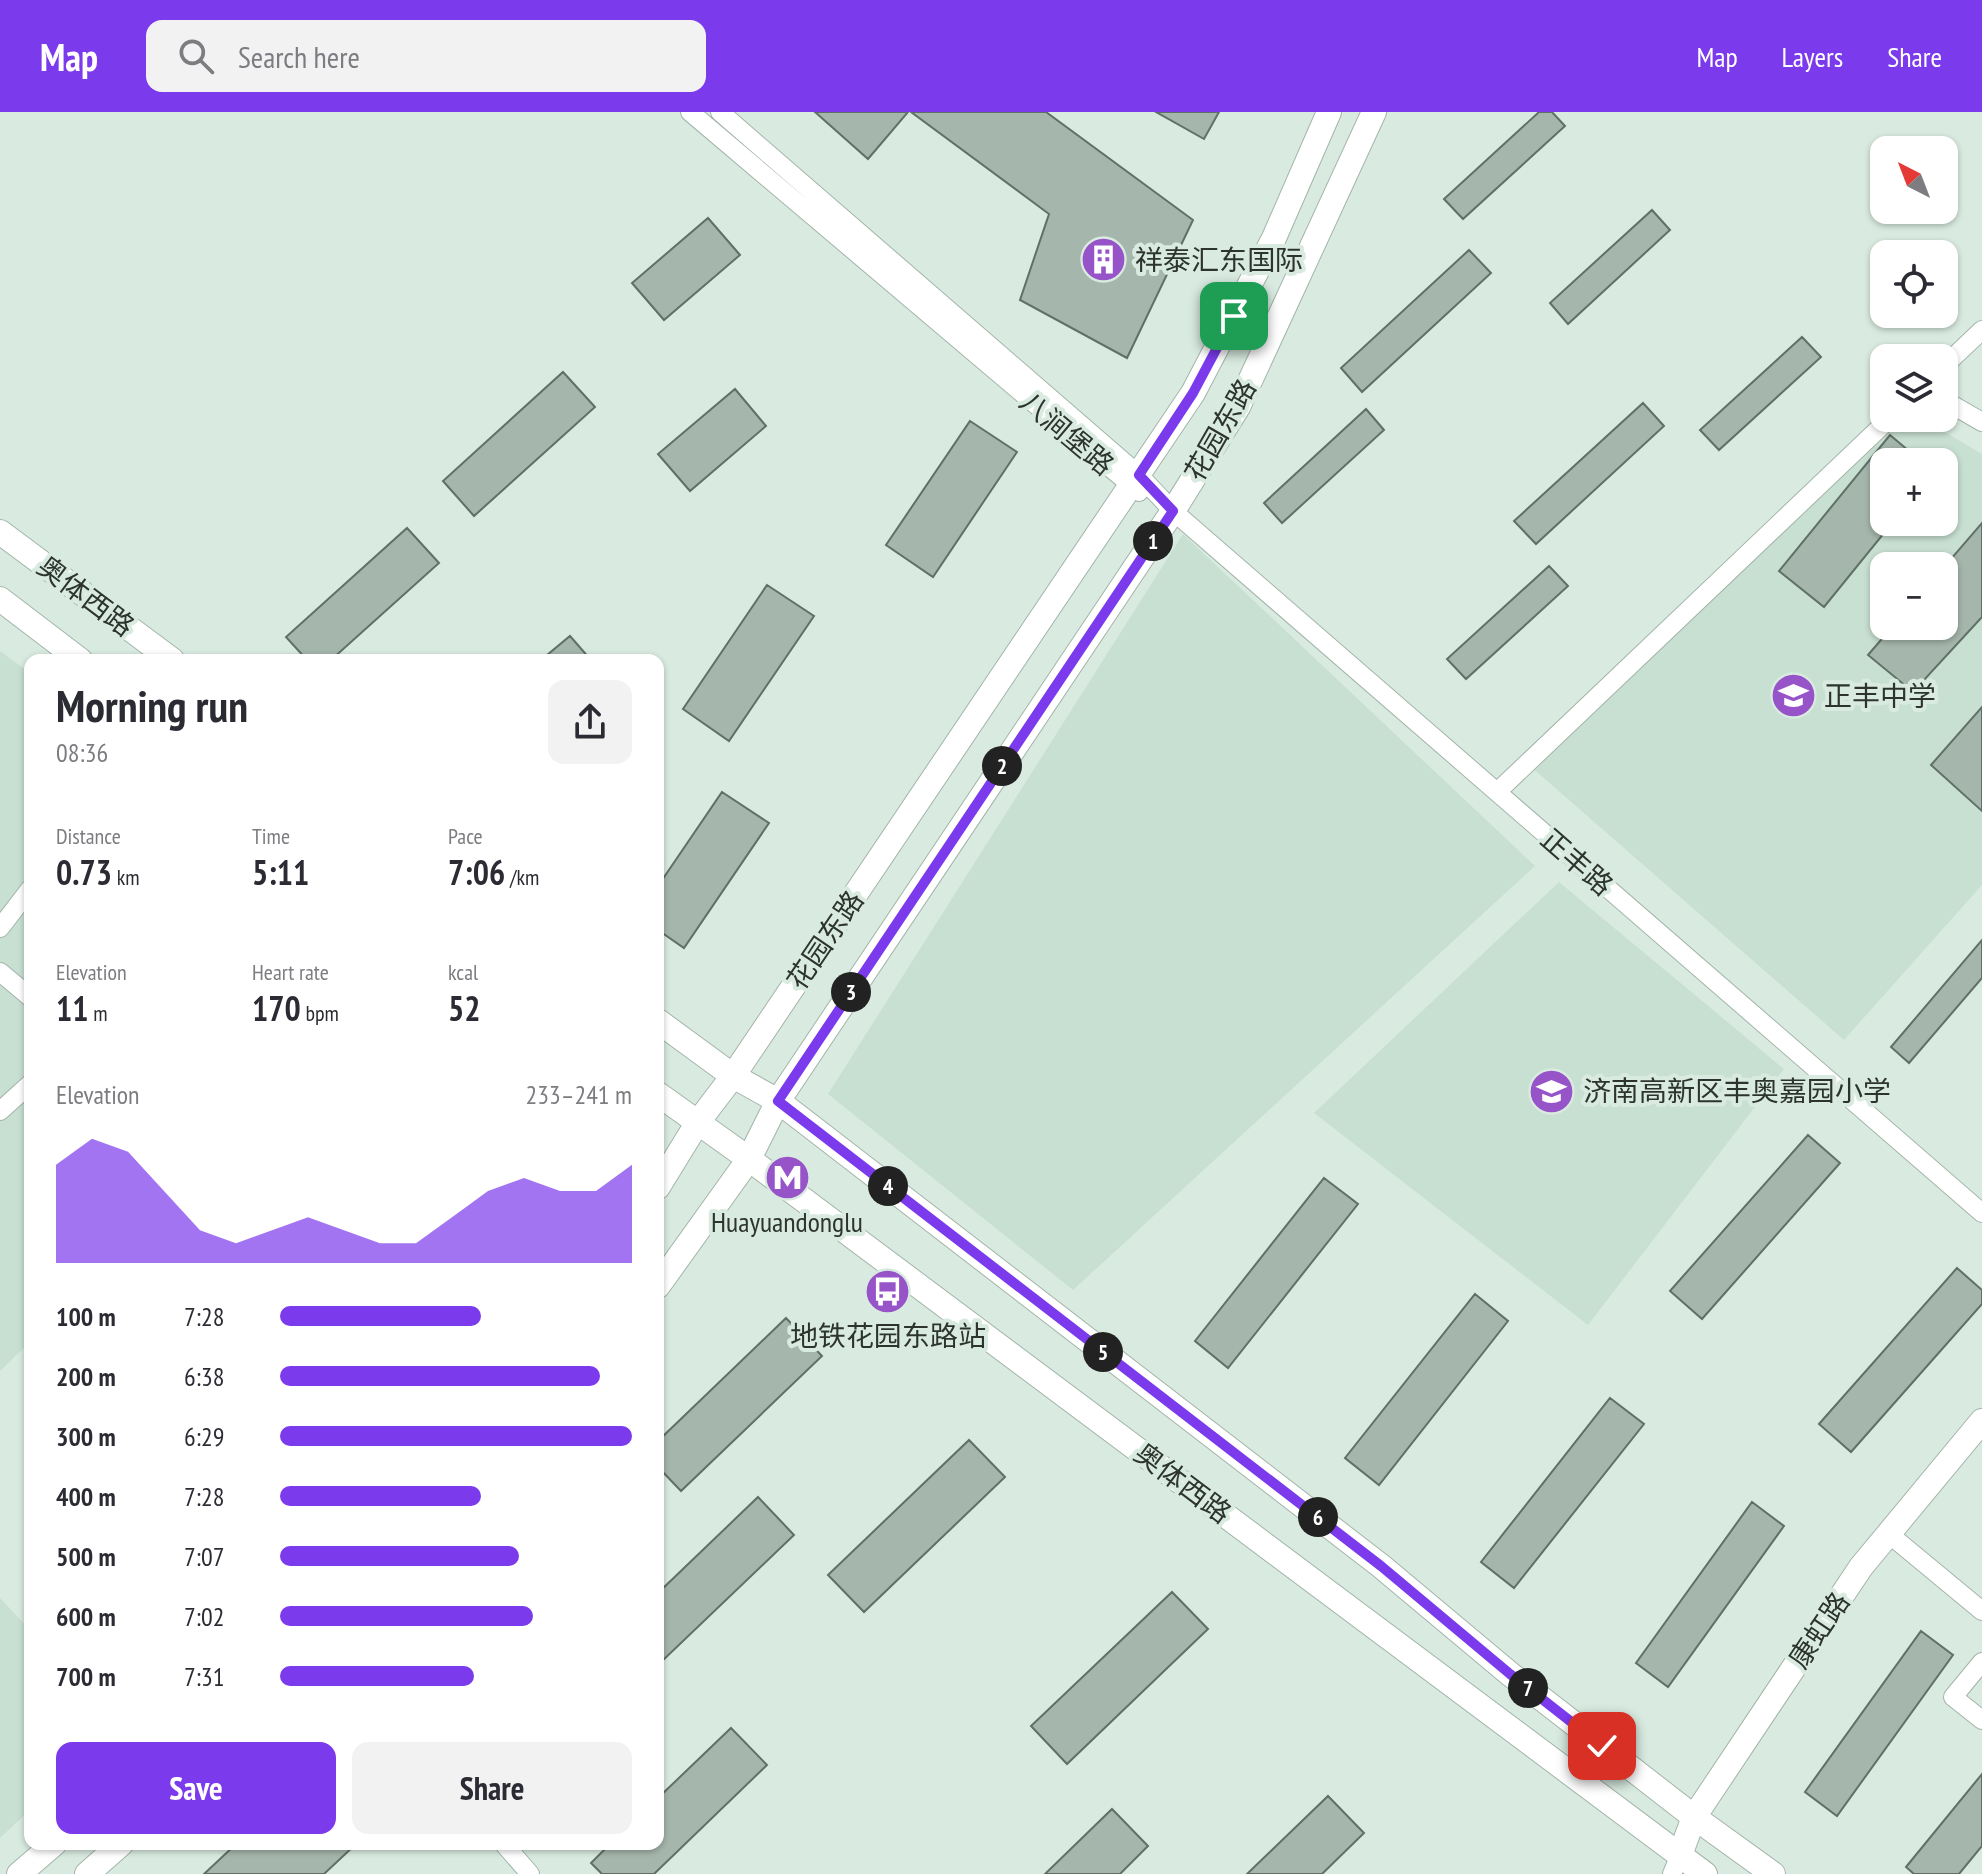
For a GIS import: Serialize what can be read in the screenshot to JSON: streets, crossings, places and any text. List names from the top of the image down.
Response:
{
  "streets": {
    "main road": ["花园东路", "奥体西路", "康虹路"],
    "street": ["八涧堡路", "正丰路"]
  },
  "crossings": [
    ["花园东路", "八涧堡路"],
    ["花园东路", "奥体西路"],
    ["花园东路", "正丰路"],
    ["八涧堡路", "正丰路"],
    ["奥体西路", "康虹路"]
  ],
  "places": {
    "building": ["祥泰汇东国际"],
    "school or university": ["正丰中学", "济南高新区丰奥嘉园小学"],
    "metro station": ["Huayuandonglu"],
    "bus stop": ["地铁花园东路站"]
  },
  "north": "top left",
  "page": {
    "header": "Map",
    "search": "Search here",
    "nav": ["Map", "Layers", "Share"],
    "map_buttons": ["+", "−"],
    "pins": [
      "1",
      "2",
      "3",
      "4",
      "5",
      "6",
      "7"
    ],
    "heading": ["Morning run", "08:36"],
    "stats": [
      ["Distance", "0.73 km"],
      ["Time", "5:11"],
      ["Pace", "7:06 /km"],
      ["Elevation", "11 m"],
      ["Heart rate", "170 bpm"],
      ["kcal", "52"]
    ],
    "chart": ["Elevation", "233–241 m"],
    "list": [
      {
        "name": "100 m",
        "note": "7:28"
      },
      {
        "name": "200 m",
        "note": "6:38"
      },
      {
        "name": "300 m",
        "note": "6:29"
      },
      {
        "name": "400 m",
        "note": "7:28"
      },
      {
        "name": "500 m",
        "note": "7:07"
      },
      {
        "name": "600 m",
        "note": "7:02"
      },
      {
        "name": "700 m",
        "note": "7:31"
      }
    ],
    "buttons": ["Save", "Share"]
  }
}
